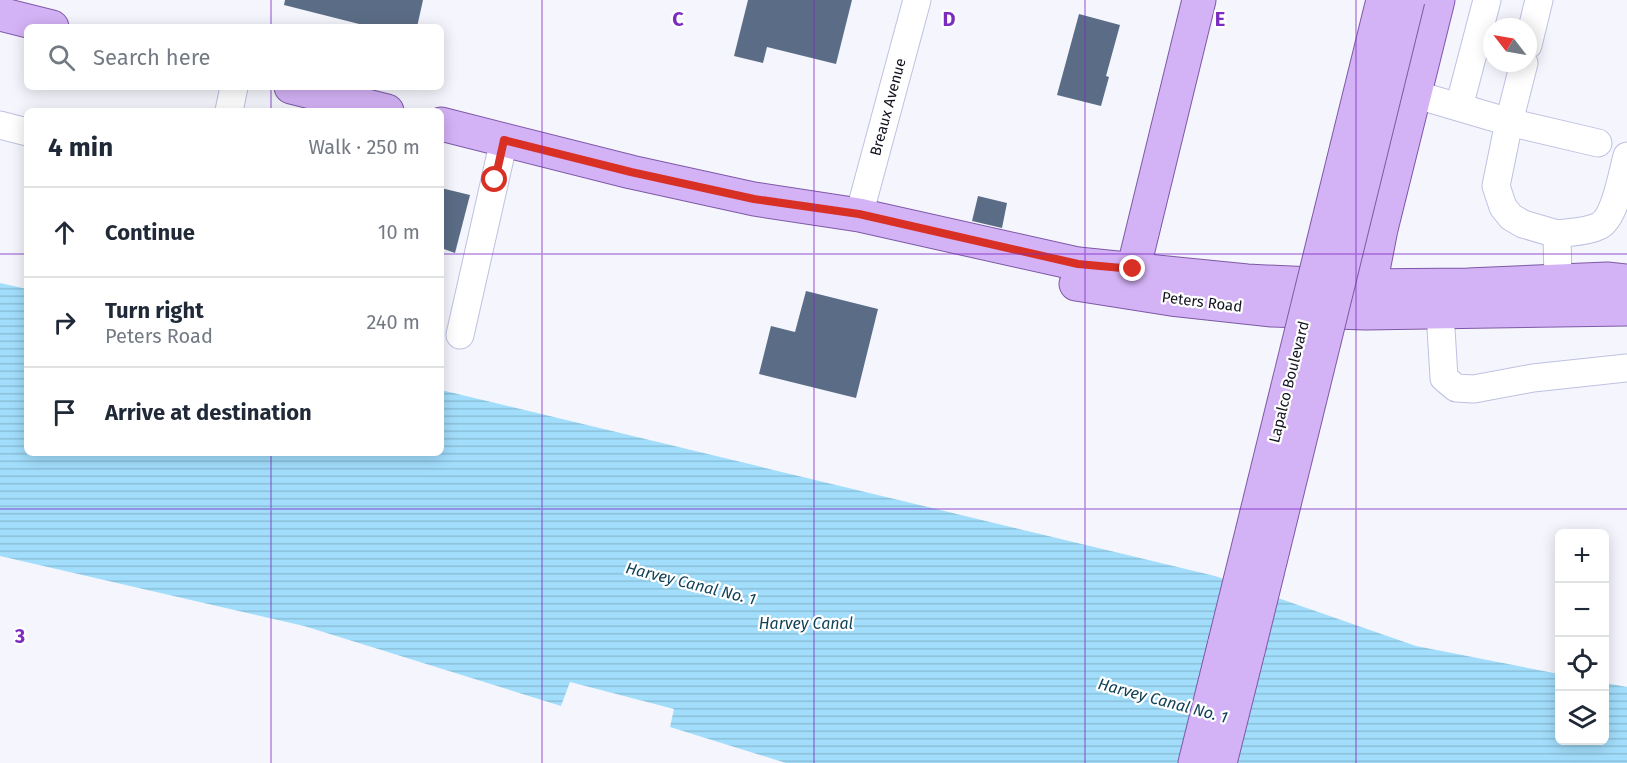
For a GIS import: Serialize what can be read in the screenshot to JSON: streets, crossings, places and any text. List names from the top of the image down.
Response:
{
  "streets": {
    "main road": ["Peters Road", "Lapalco Boulevard"],
    "street": ["Breaux Avenue"]
  },
  "crossings": [
    ["Breaux Avenue", "Peters Road"]
  ],
  "water": ["Harvey Canal No. 1", "Harvey Canal"],
  "north": "top left",
  "page": {
    "search": "Search here",
    "heading": ["4 min", "Walk · 250 m"],
    "list": [
      ["Continue", "10 m"],
      ["Turn right", "Peters Road", "240 m"],
      "Arrive at destination"
    ],
    "map_buttons": ["+", "−"]
  },
  "grid": {
    "columns": ["C", "D", "E"],
    "rows": ["3"]
  }
}
